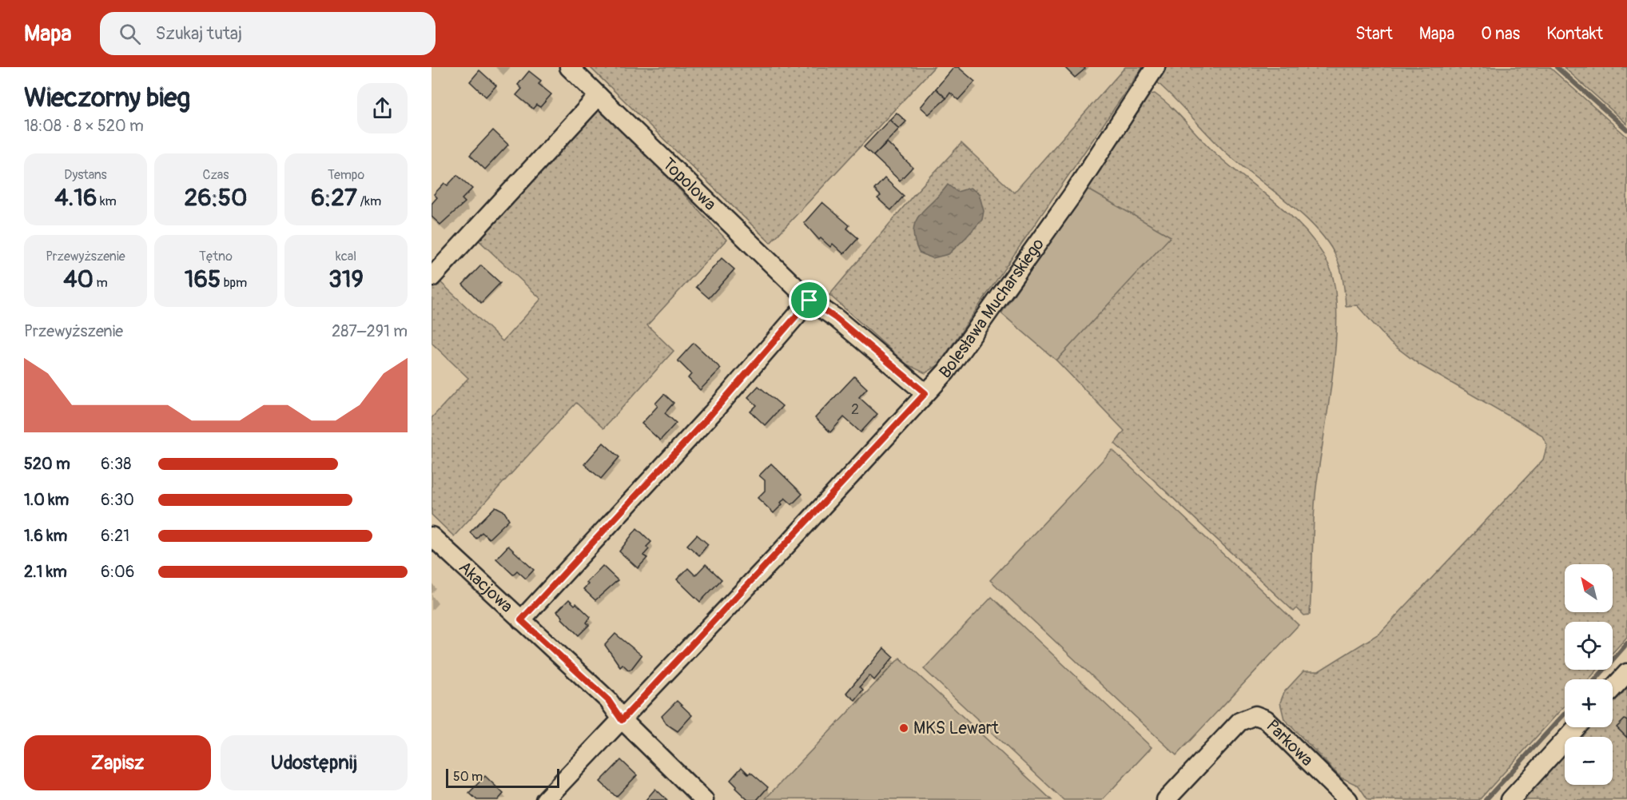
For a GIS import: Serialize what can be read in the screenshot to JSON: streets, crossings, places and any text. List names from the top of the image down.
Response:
{
  "streets": {
    "street": [
      "Topolowa",
      "Bolesława Mucharskiego",
      "Akacjowa",
      "Parkowa"
    ]
  },
  "crossings": [
    ["Topolowa", "Bolesława Mucharskiego"],
    ["Bolesława Mucharskiego", "Akacjowa"]
  ],
  "places": ["MKS Lewart"],
  "house_numbers": ["2"],
  "scale_bar": "50 m",
  "north": "top left",
  "page": {
    "header": "Mapa",
    "search": "Szukaj tutaj",
    "nav": [
      "Start",
      "Mapa",
      "O nas",
      "Kontakt"
    ],
    "heading": ["Wieczorny bieg", "18:08 · 8 × 520 m"],
    "stats": [
      ["Dystans", "4.16 km"],
      ["Czas", "26:50"],
      ["Tempo", "6:27 /km"],
      ["Przewyższenie", "40 m"],
      ["Tętno", "165 bpm"],
      ["kcal", "319"]
    ],
    "chart": ["Przewyższenie", "287–291 m"],
    "list": [
      {
        "name": "520 m",
        "note": "6:38"
      },
      {
        "name": "1.0 km",
        "note": "6:30"
      },
      {
        "name": "1.6 km",
        "note": "6:21"
      },
      {
        "name": "2.1 km",
        "note": "6:06"
      }
    ],
    "map_buttons": ["+", "−"],
    "buttons": ["Zapisz", "Udostępnij"],
    "scale": "50 m"
  }
}
